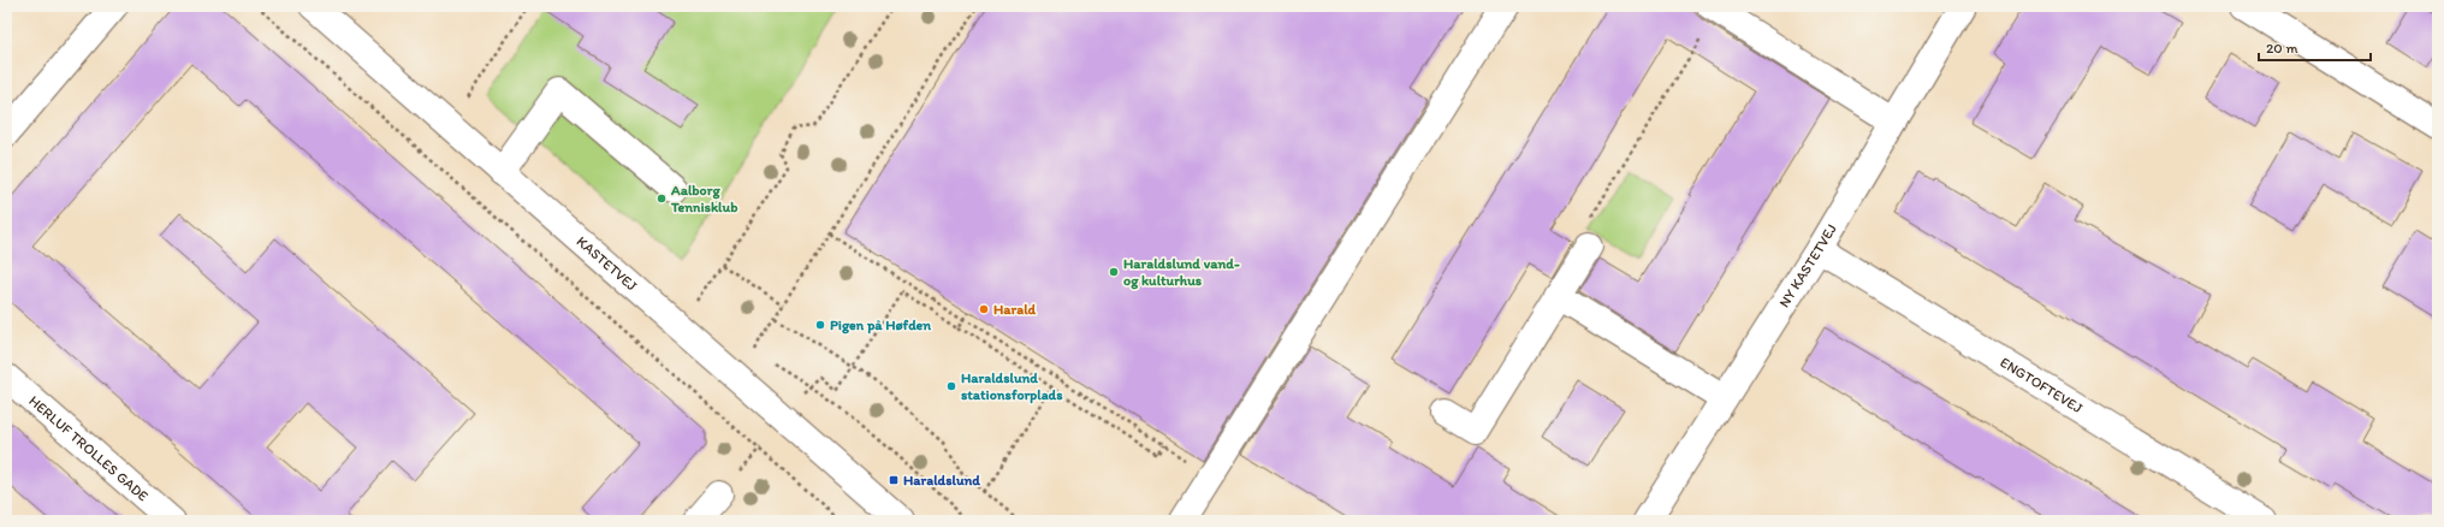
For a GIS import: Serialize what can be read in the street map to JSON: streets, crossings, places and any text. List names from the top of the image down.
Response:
{
  "streets": {
    "street": [
      "KASTETVEJ",
      "NY KASTETVEJ",
      "ENGTOFTEVEJ",
      "HERLUF TROLLES GADE"
    ]
  },
  "crossings": [
    ["NY KASTETVEJ", "ENGTOFTEVEJ"]
  ],
  "places": {
    "other": [
      "Aalborg Tennisklub",
      "Haraldslund vand- og kulturhus",
      "Harald",
      "Pigen på Høfden",
      "Haraldslund stationsforplads"
    ],
    "transit": ["Haraldslund"]
  },
  "scale_bar": "20 m"
}
